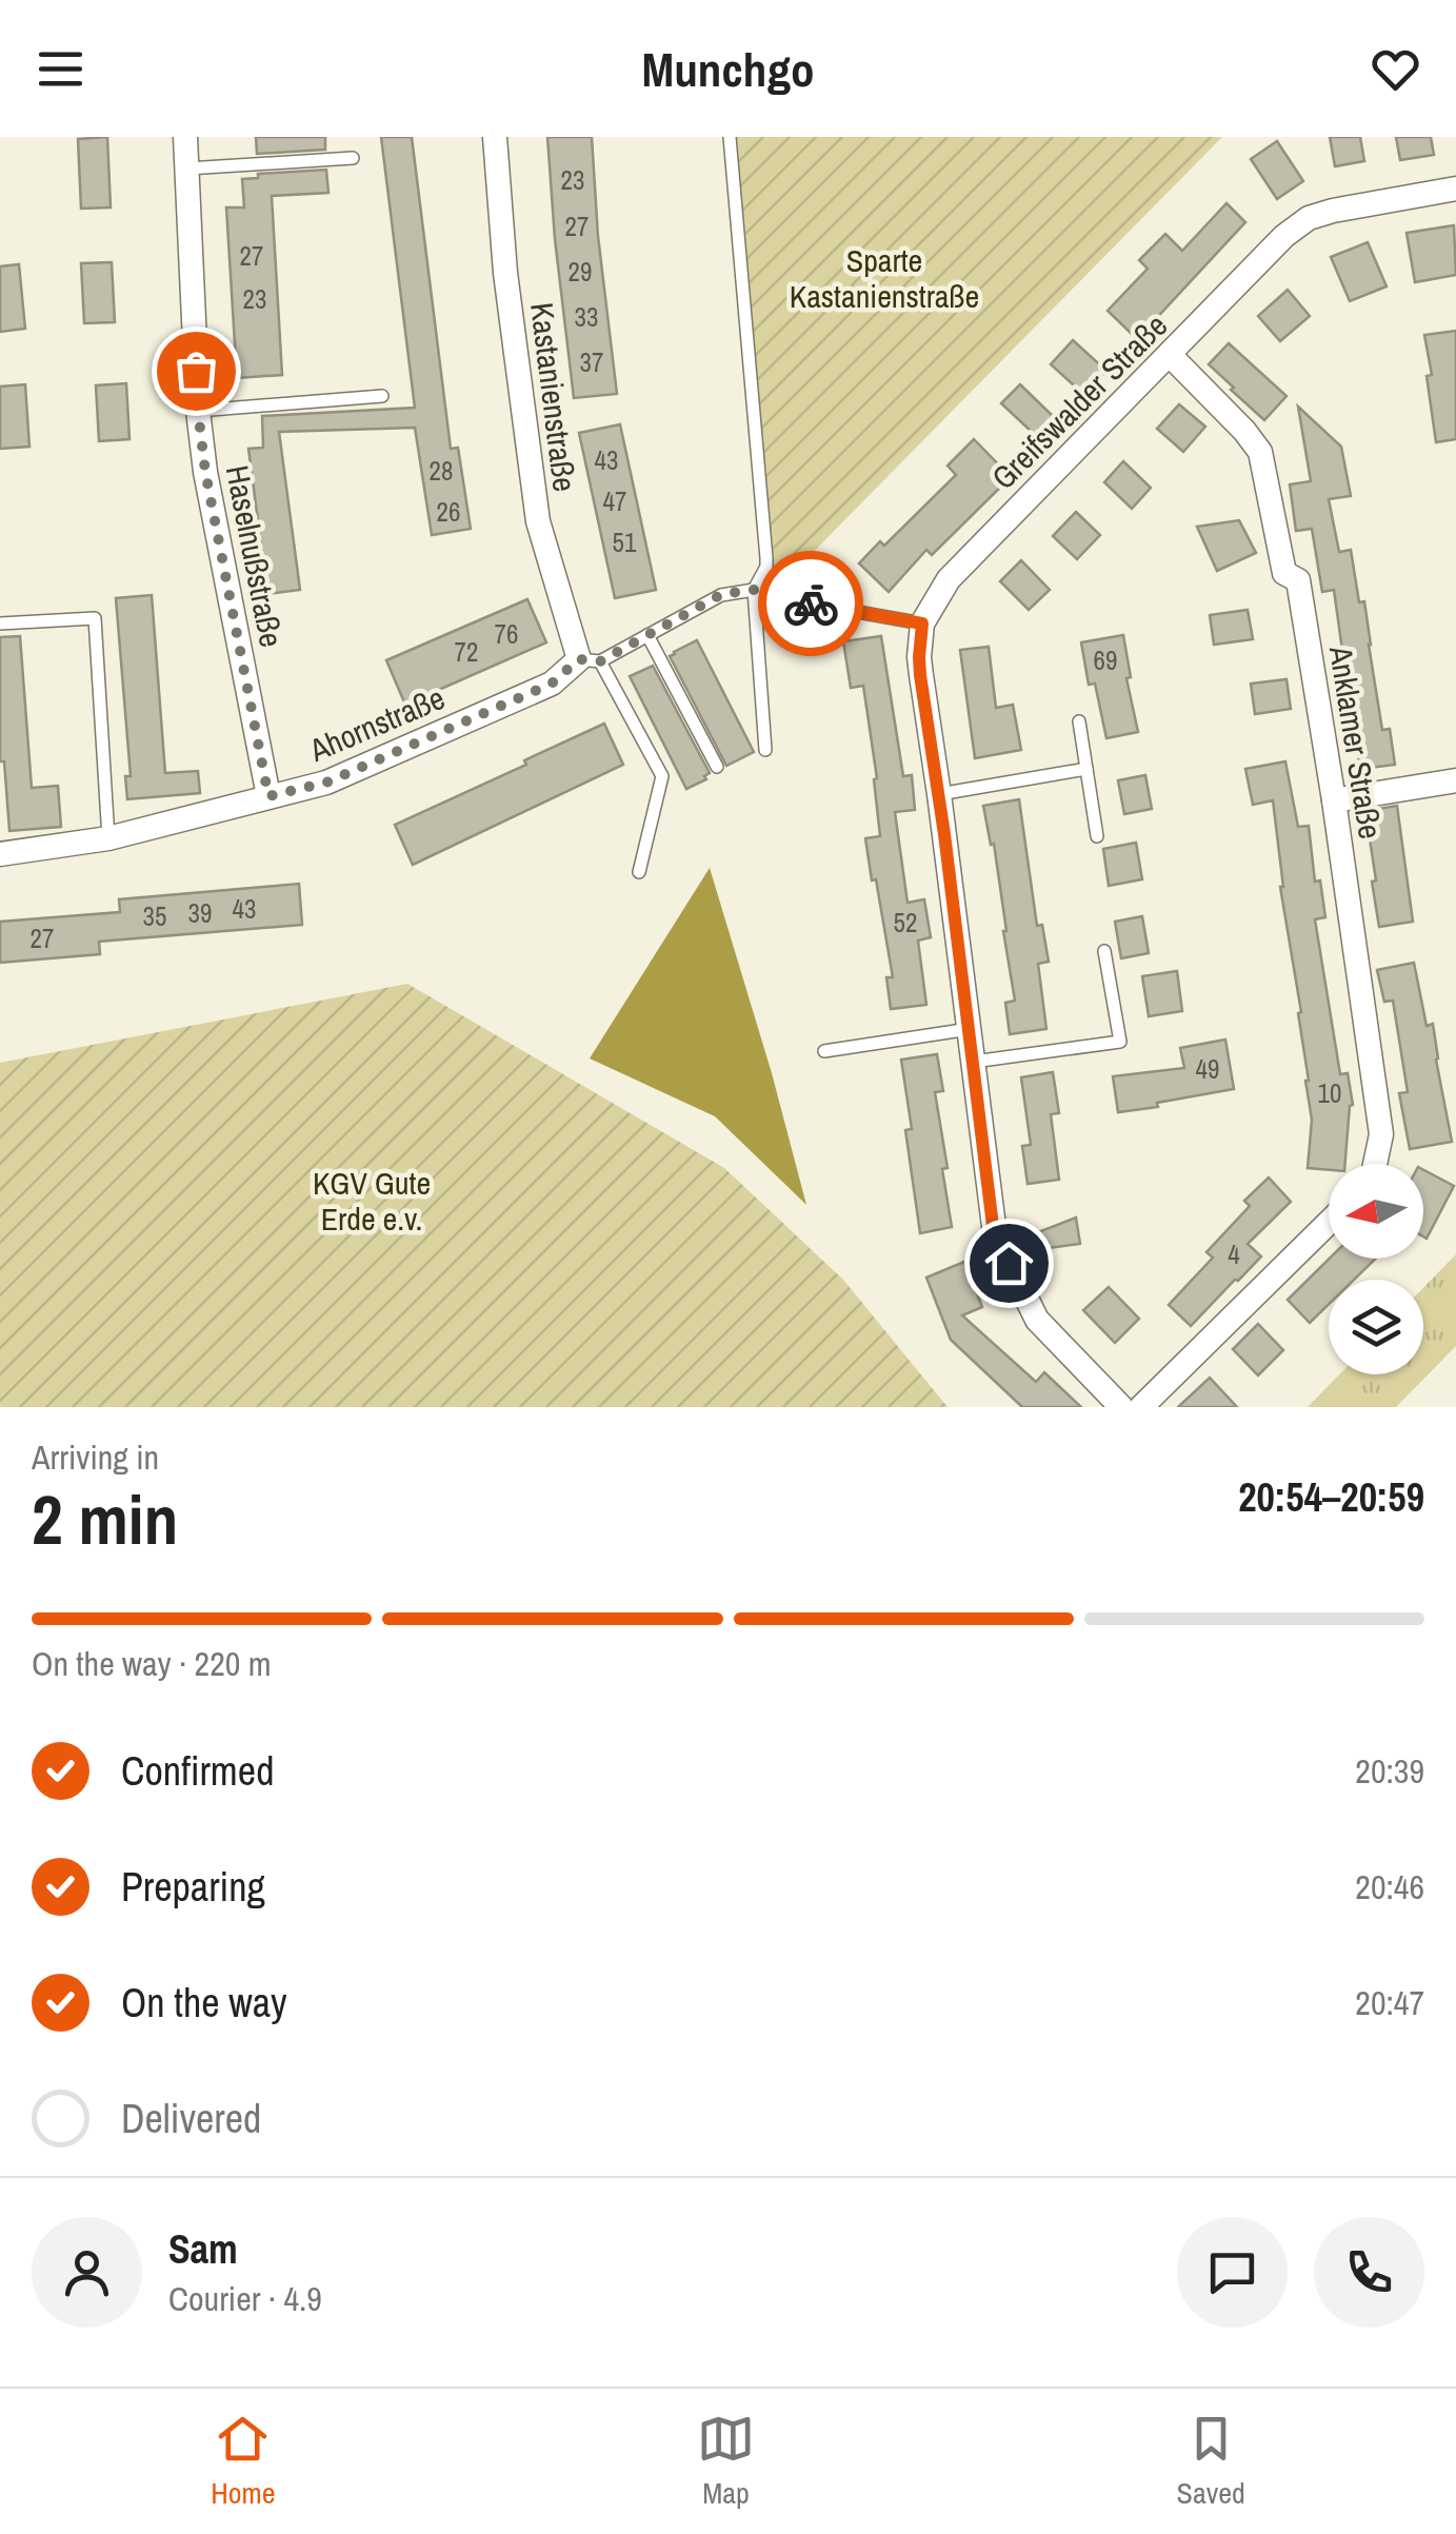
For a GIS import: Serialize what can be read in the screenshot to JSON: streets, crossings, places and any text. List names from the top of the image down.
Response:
{
  "streets": {
    "street": [
      "Kastanienstraße",
      "Greifswalder Straße",
      "Haselnußstraße",
      "Ahornstraße",
      "Anklamer Straße"
    ]
  },
  "crossings": [
    ["Kastanienstraße", "Ahornstraße"],
    ["Greifswalder Straße", "Anklamer Straße"],
    ["Haselnußstraße", "Ahornstraße"]
  ],
  "parks": ["Sparte Kastanienstraße", "KGV Gute Erde e.v."],
  "house_numbers": [
    "23",
    "27",
    "27",
    "29",
    "23",
    "33",
    "37",
    "43",
    "28",
    "47",
    "26",
    "51",
    "76",
    "72",
    "69",
    "43",
    "39",
    "35",
    "52",
    "27",
    "49",
    "10",
    "4"
  ],
  "north": "left",
  "page": {
    "header": "Munchgo",
    "heading": ["2 min", "Arriving in", "20:54–20:59"],
    "panel": ["Sam", "Courier · 4.9"],
    "bar": "On the way · 220 m",
    "list": [
      ["Confirmed", "20:39"],
      ["Preparing", "20:46"],
      ["On the way", "20:47"],
      "Delivered"
    ],
    "tabs": ["Home", "Map", "Saved"]
  }
}
